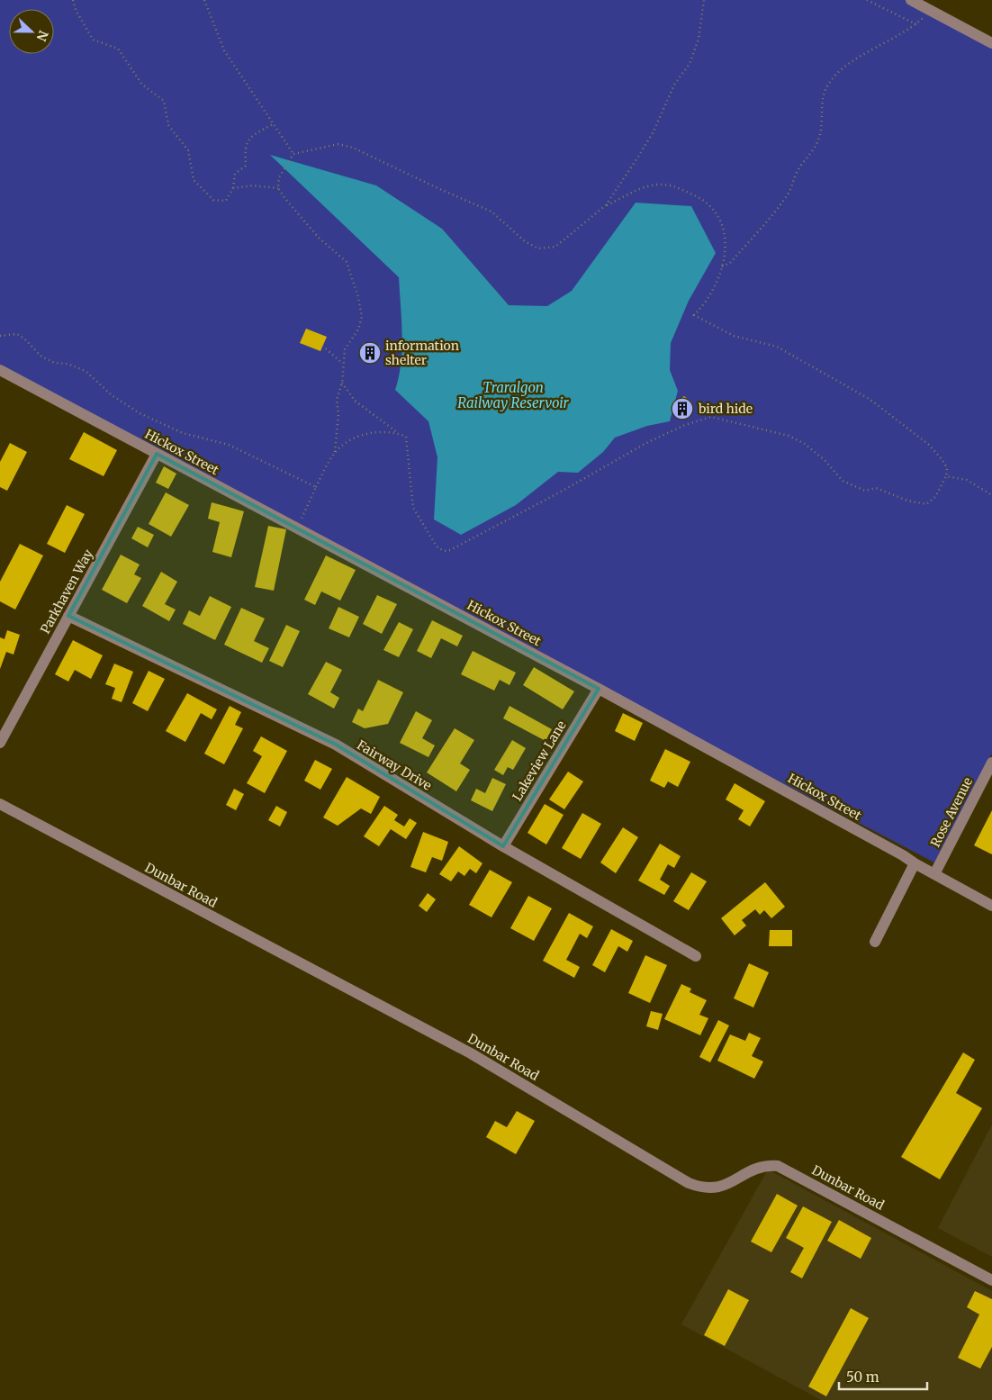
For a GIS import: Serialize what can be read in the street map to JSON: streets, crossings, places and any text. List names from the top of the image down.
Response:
{
  "streets": {
    "street": [
      "Hickox Street",
      "Parkhaven Way",
      "Lakeview Lane",
      "Fairway Drive",
      "Rose Avenue",
      "Dunbar Road"
    ]
  },
  "crossings": [
    ["Hickox Street", "Parkhaven Way"],
    ["Hickox Street", "Lakeview Lane"],
    ["Hickox Street", "Rose Avenue"],
    ["Parkhaven Way", "Fairway Drive"],
    ["Lakeview Lane", "Fairway Drive"]
  ],
  "water": ["Traralgon Railway Reservoir"],
  "places": {
    "building": ["information shelter", "bird hide"]
  },
  "scale_bar": "50 m",
  "north": "right"
}
